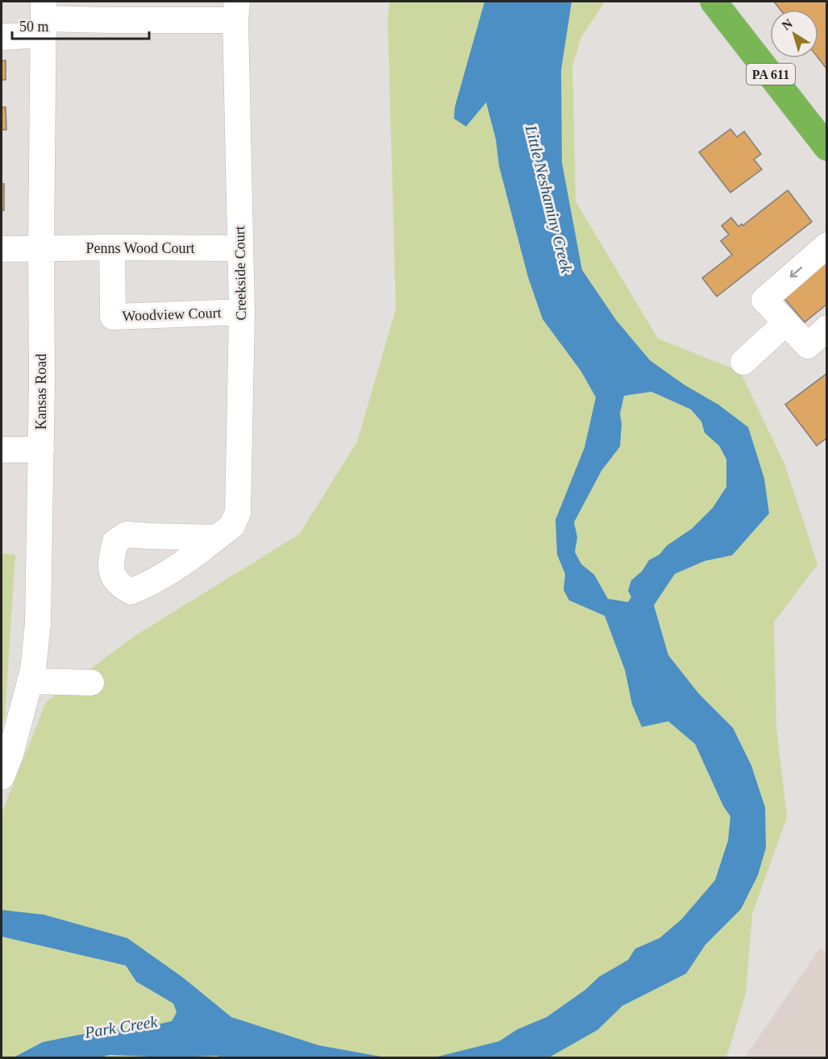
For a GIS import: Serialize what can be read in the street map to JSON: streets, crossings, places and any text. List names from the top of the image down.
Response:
{
  "streets": {
    "highway": ["PA 611"],
    "street": [
      "Penns Wood Court",
      "Creekside Court",
      "Woodview Court",
      "Kansas Road"
    ]
  },
  "crossings": [
    ["Penns Wood Court", "Creekside Court"],
    ["Penns Wood Court", "Woodview Court"],
    ["Penns Wood Court", "Kansas Road"],
    ["Creekside Court", "Woodview Court"]
  ],
  "water": ["Little Neshaminy Creek", "Park Creek"],
  "scale_bar": "50 m",
  "north": "top left"
}
